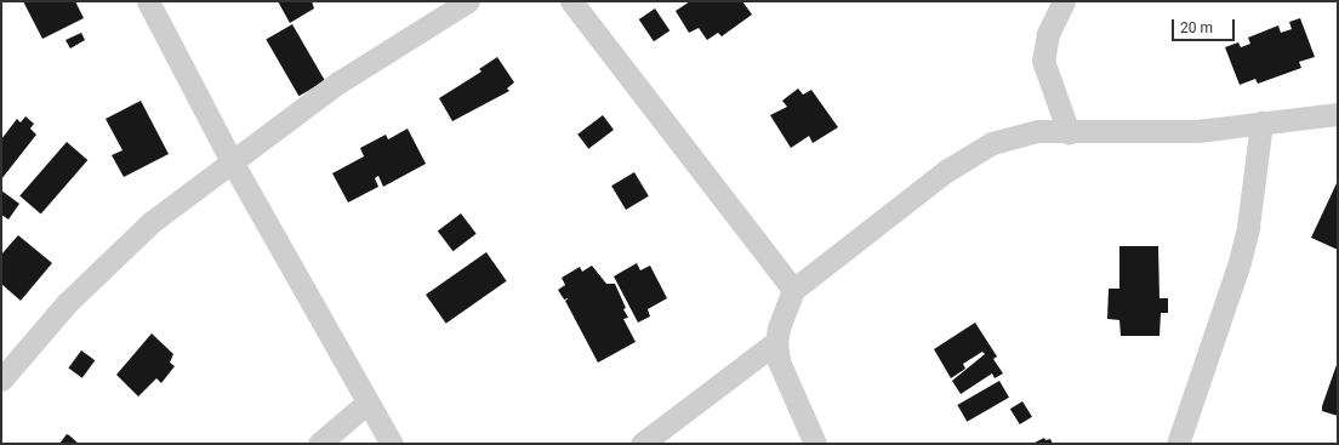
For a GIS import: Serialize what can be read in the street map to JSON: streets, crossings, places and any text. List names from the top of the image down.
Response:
{
  "scale_bar": "20 m"
}
